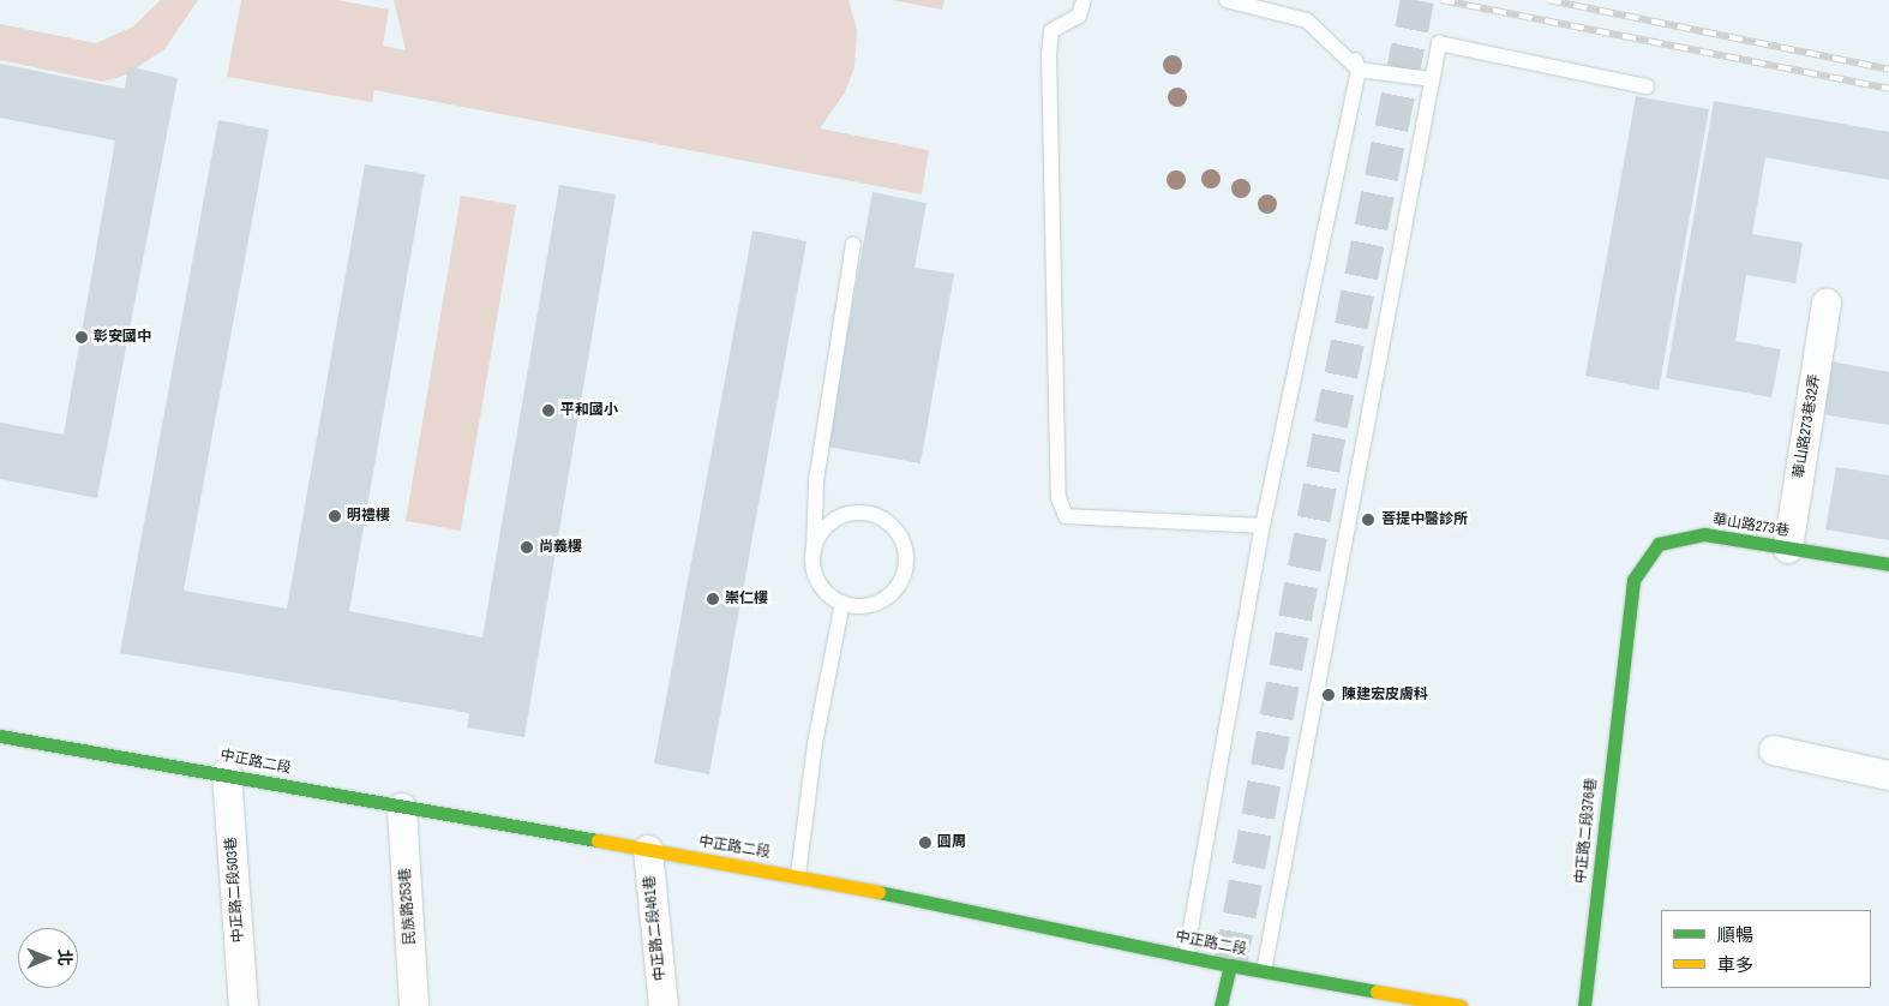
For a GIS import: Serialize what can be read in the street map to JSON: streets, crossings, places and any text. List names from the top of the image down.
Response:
{
  "streets": {
    "street": [
      "華山路273巷32弄",
      "華山路273巷",
      "中正路二段",
      "中正路二段376巷",
      "中正路二段503巷",
      "民族路253巷",
      "中正路二段461巷"
    ]
  },
  "crossings": [
    ["華山路273巷32弄", "華山路273巷"],
    ["華山路273巷", "中正路二段376巷"],
    ["中正路二段", "中正路二段503巷"],
    ["中正路二段", "民族路253巷"],
    ["中正路二段", "中正路二段461巷"]
  ],
  "places": [
    "彰安國中",
    "平和國小",
    "明禮樓",
    "菩提中醫診所",
    "尚義樓",
    "崇仁樓",
    "陳建宏皮膚科",
    "圓周"
  ],
  "legend": ["順暢", "車多"],
  "north": "right"
}
